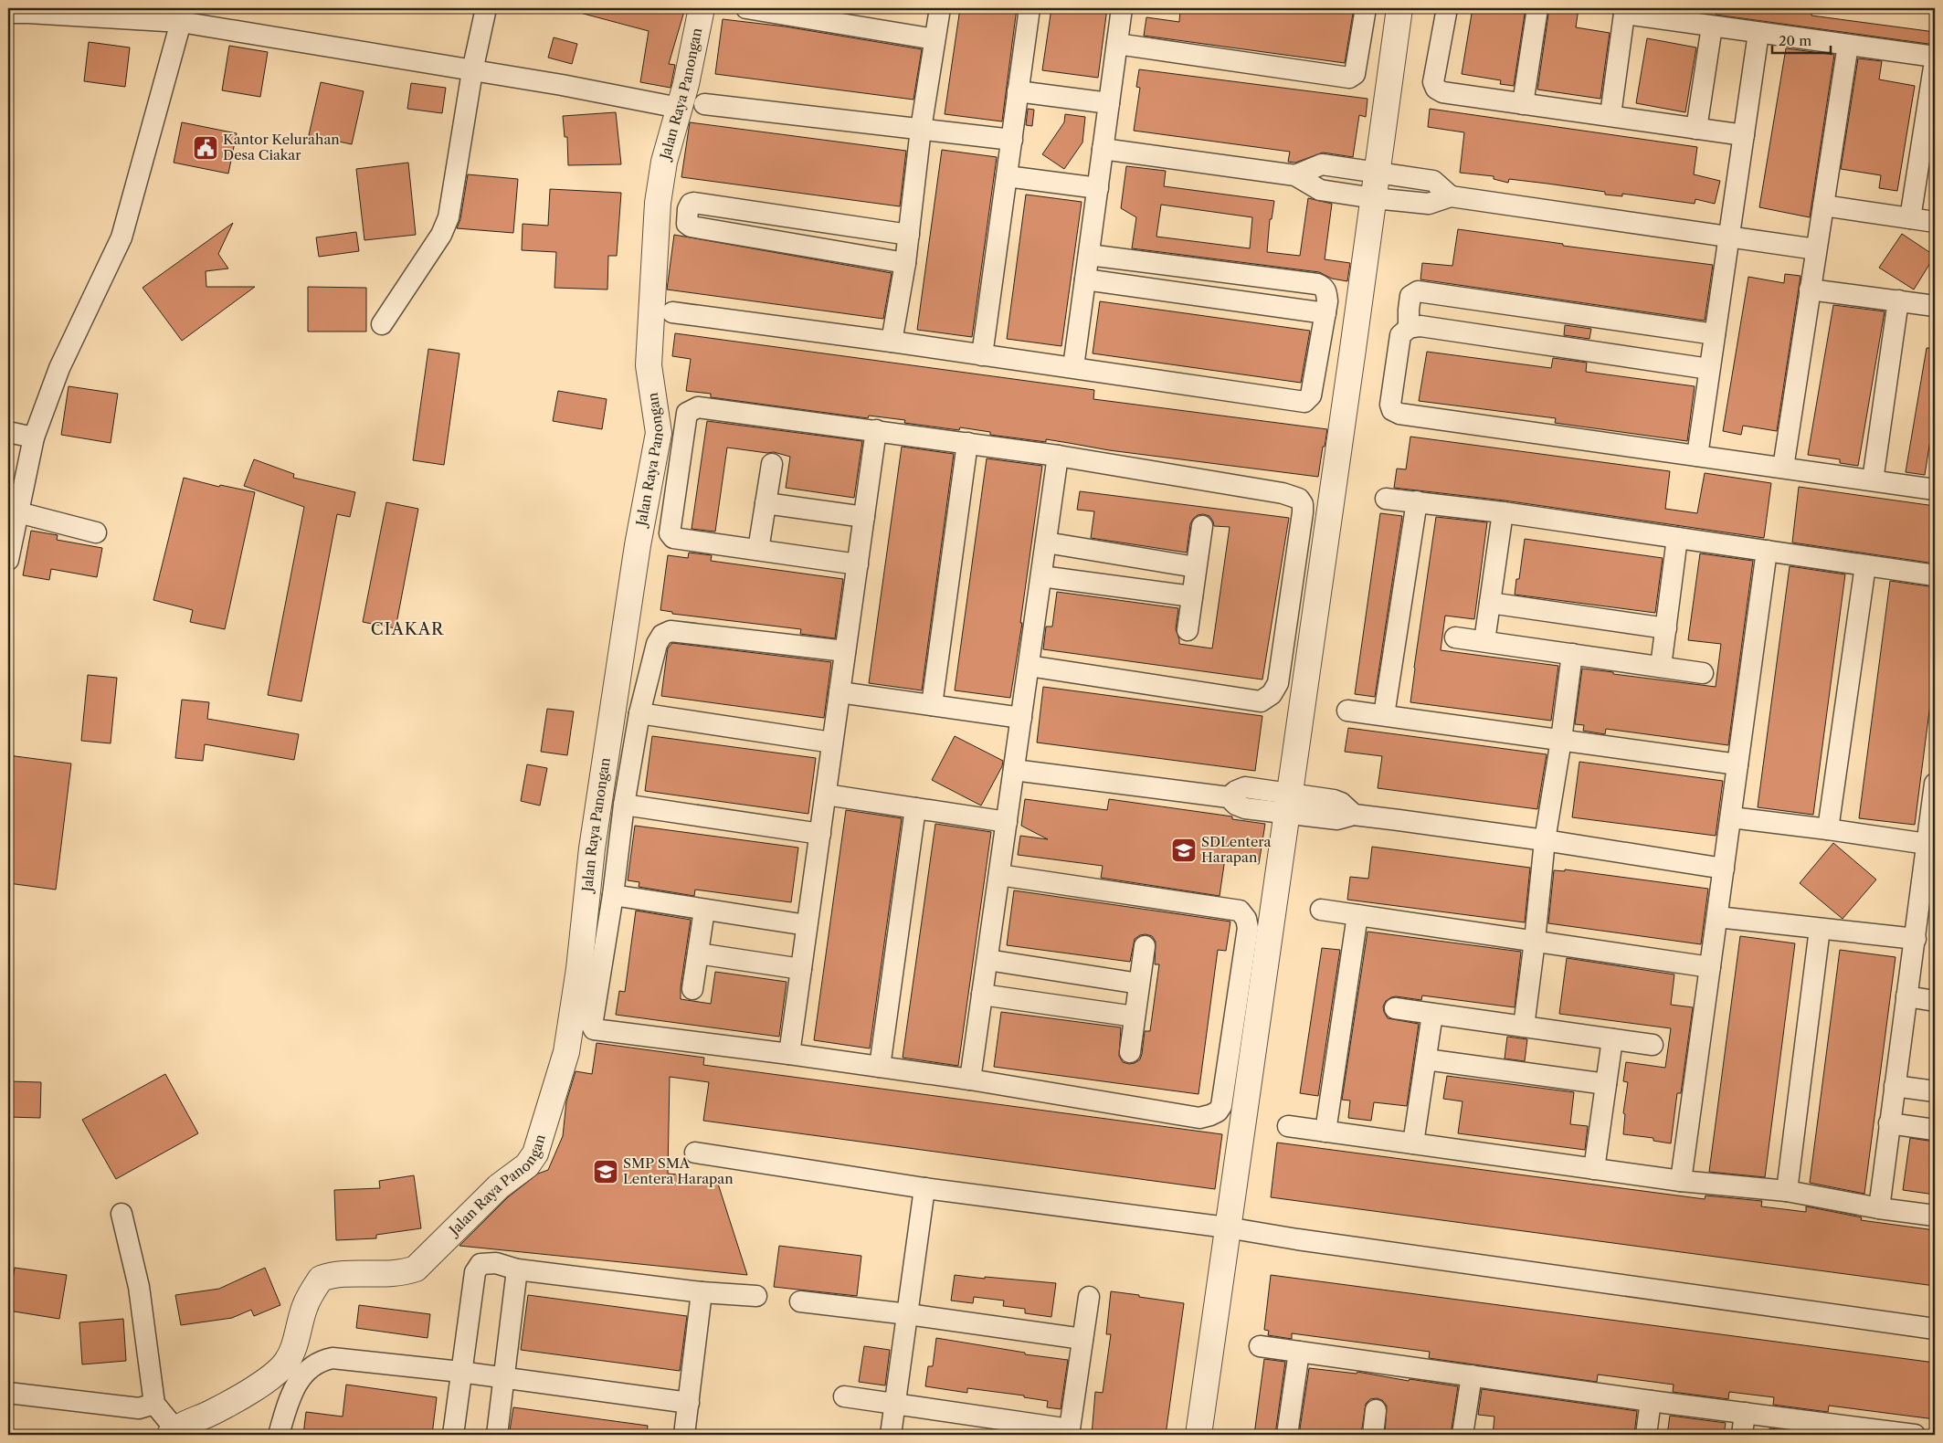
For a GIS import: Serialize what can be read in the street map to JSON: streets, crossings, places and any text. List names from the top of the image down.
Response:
{
  "streets": {
    "street": ["Jalan Raya Panongan"]
  },
  "districts": ["CIAKAR"],
  "places": {
    "public building": ["Kantor Kelurahan Desa Ciakar"],
    "school or university": ["SDLentera Harapan", "SMP SMA Lentera Harapan"]
  },
  "scale_bar": "20 m"
}
